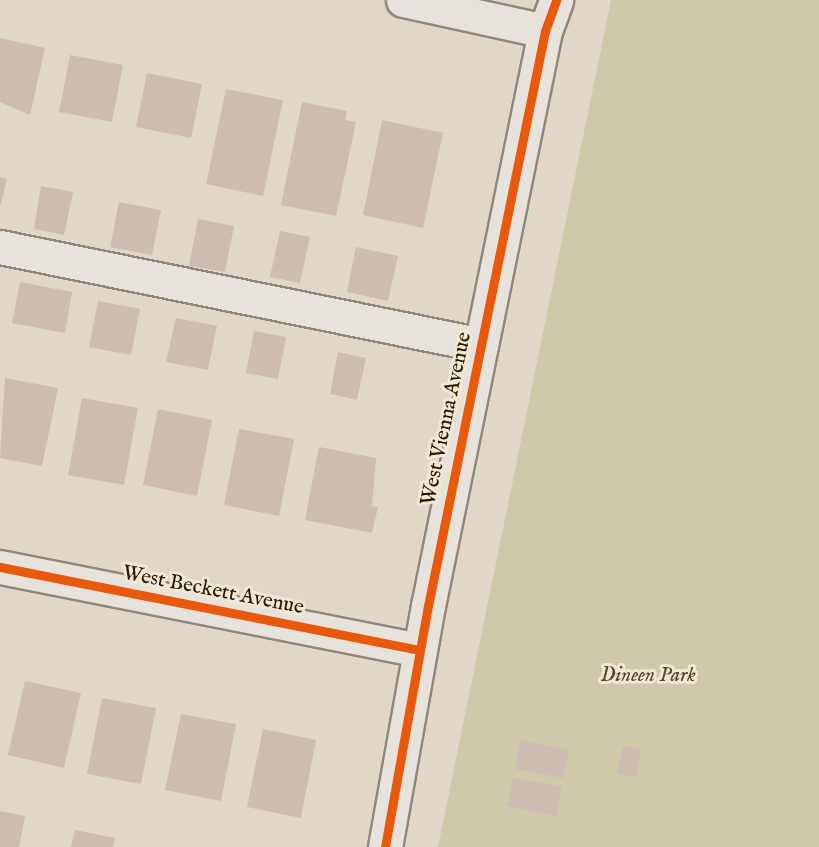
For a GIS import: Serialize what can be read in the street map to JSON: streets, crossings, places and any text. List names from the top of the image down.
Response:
{
  "streets": {
    "street": ["West Vienna Avenue", "West Beckett Avenue"]
  },
  "crossings": [
    ["West Vienna Avenue", "West Beckett Avenue"]
  ],
  "parks": ["Dineen Park"]
}
